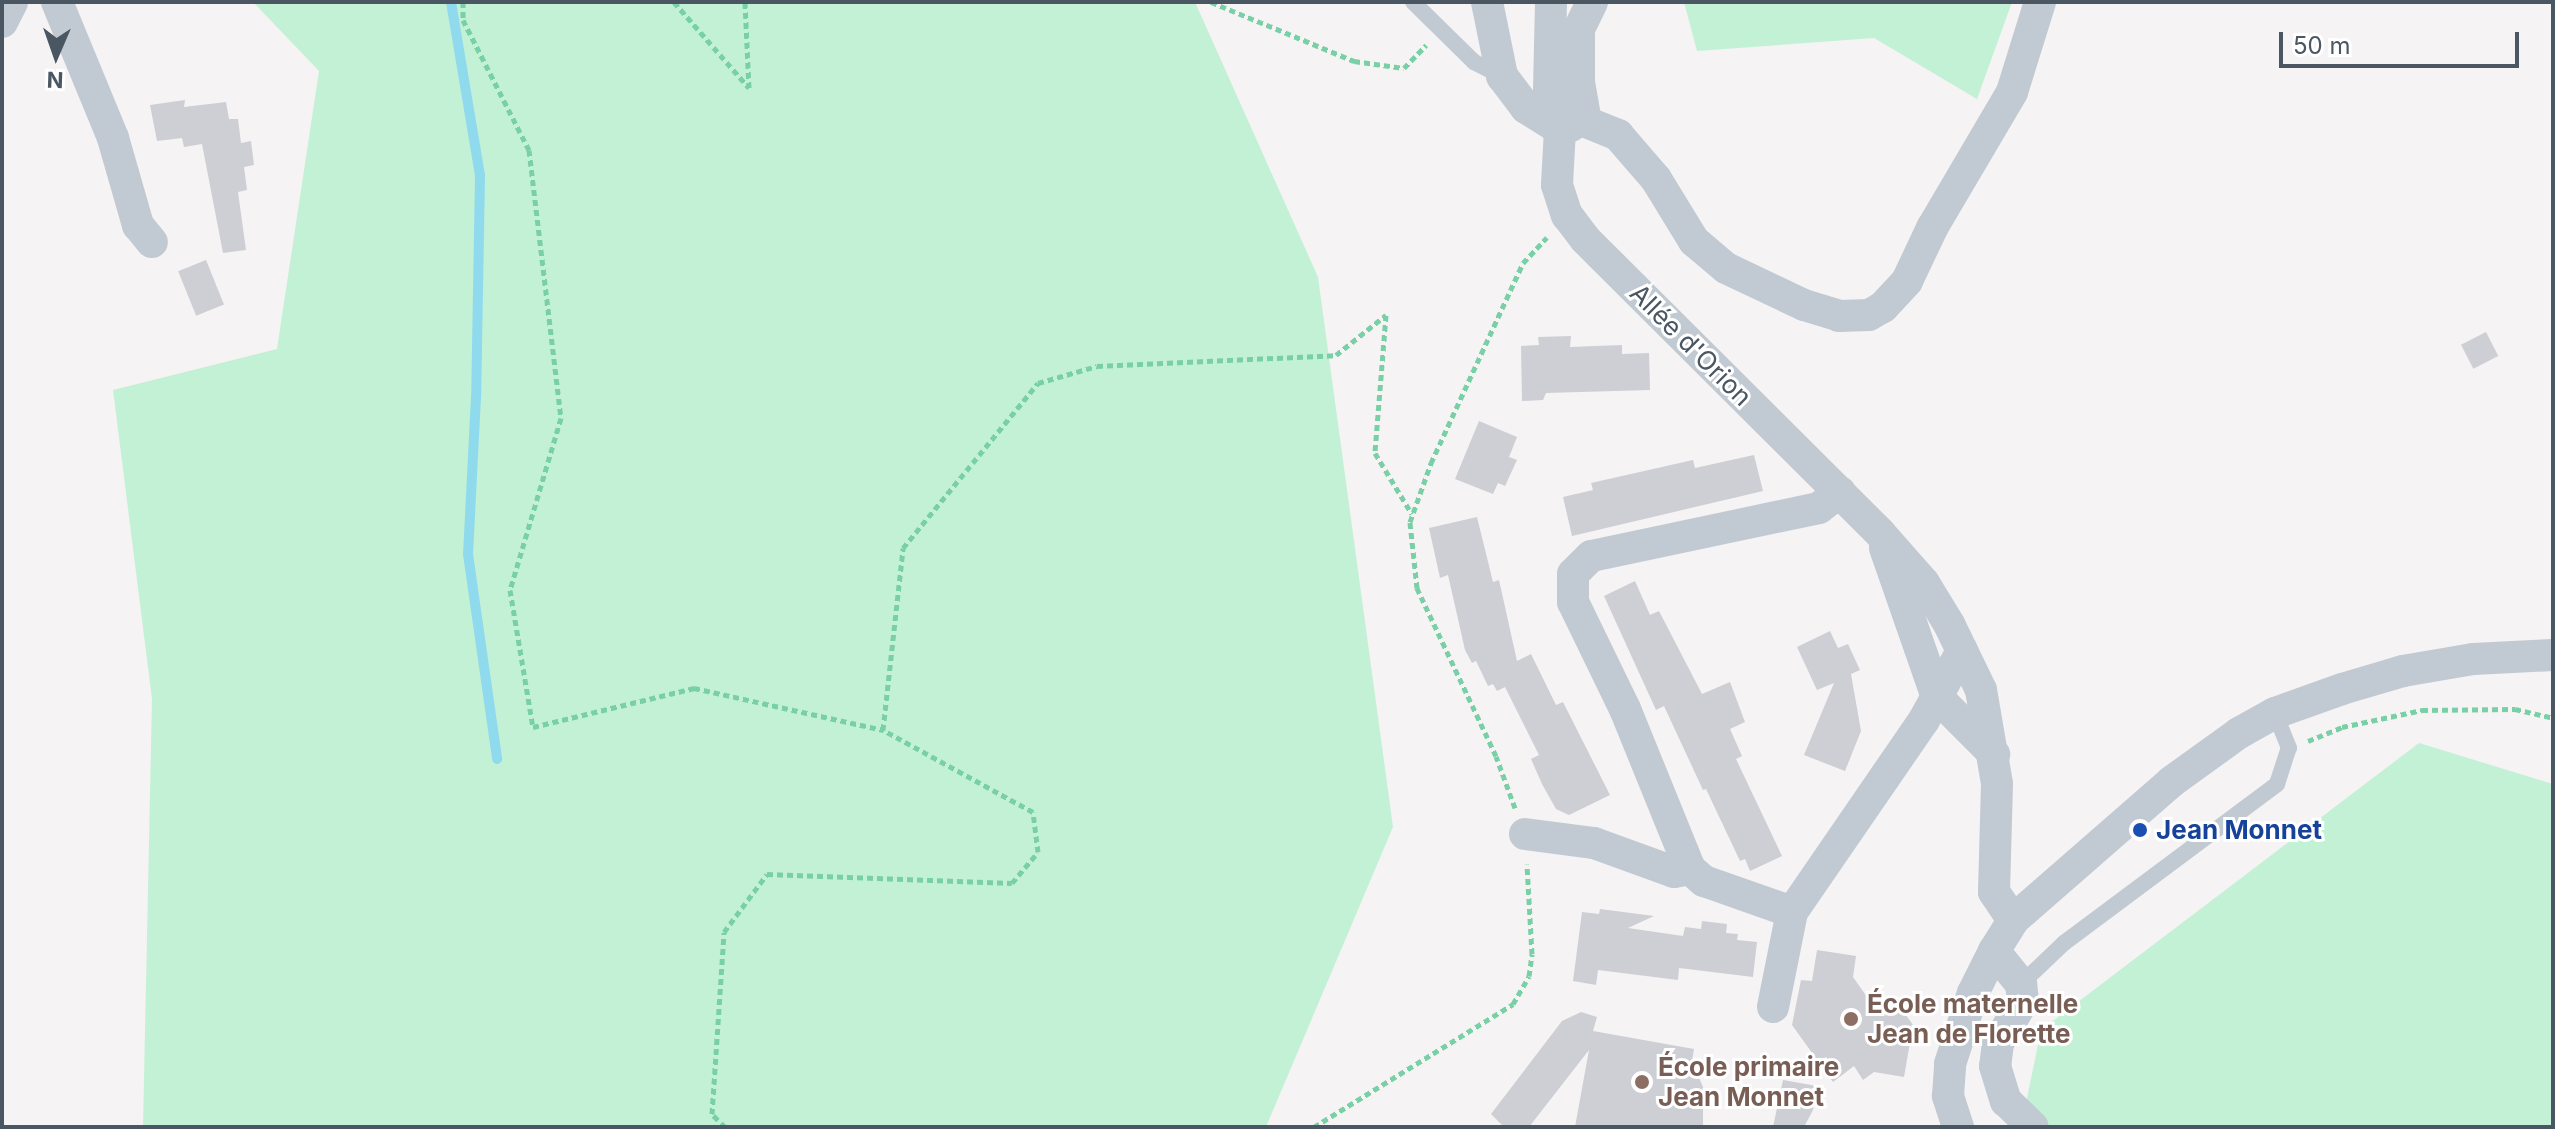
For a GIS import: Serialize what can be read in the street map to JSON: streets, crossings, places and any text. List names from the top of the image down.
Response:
{
  "streets": {
    "street": ["Allée d'Orion"]
  },
  "places": ["Jean Monnet", "École maternelle Jean de Florette", "École primaire Jean Monnet"],
  "scale_bar": "50 m",
  "north": "bottom"
}
